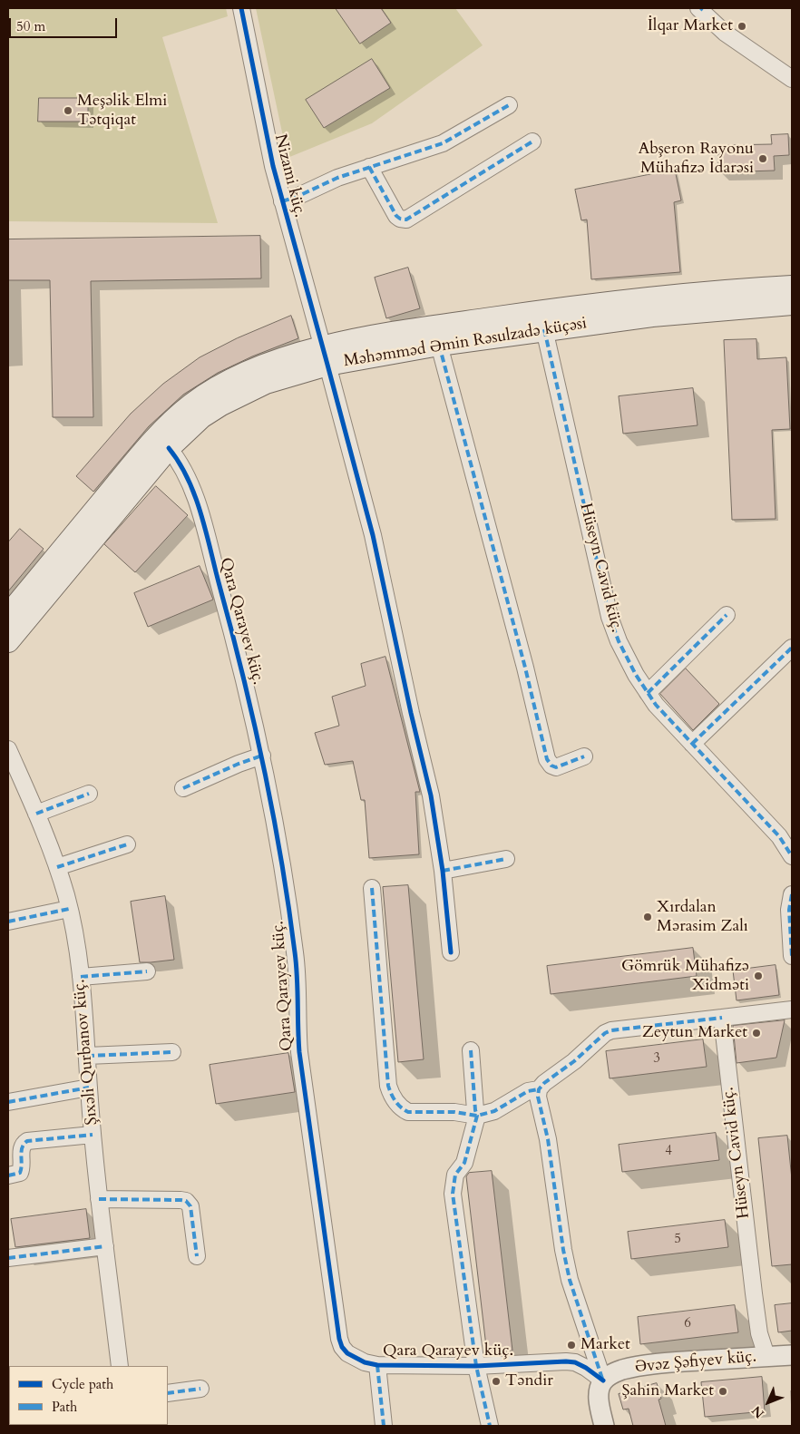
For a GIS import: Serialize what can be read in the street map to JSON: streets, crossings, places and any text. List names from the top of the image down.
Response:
{
  "streets": {
    "main road": ["Məhəmməd Əmin Rəsulzadə küçəsi"],
    "street": [
      "Nizami küç.",
      "Hüseyn Cavid küç.",
      "Qara Qarayev küç.",
      "Şıxəli Qurbanov küç.",
      "Əvəz Şəfiyev küç."
    ]
  },
  "crossings": [
    ["Nizami küç.", "Məhəmməd Əmin Rəsulzadə küçəsi"],
    ["Məhəmməd Əmin Rəsulzadə küçəsi", "Hüseyn Cavid küç."],
    ["Məhəmməd Əmin Rəsulzadə küçəsi", "Qara Qarayev küç."],
    ["Hüseyn Cavid küç.", "Əvəz Şəfiyev küç."],
    ["Qara Qarayev küç.", "Əvəz Şəfiyev küç."]
  ],
  "places": [
    "İlqar Market",
    "Meşəlik Elmi Tətqiqat",
    "Abşeron Rayonu Mühafizə İdarəsi",
    "Xırdalan Mərasim Zalı",
    "Gömrük Mühafizə Xidməti",
    "Zeytun Market",
    "Market",
    "Təndir",
    "Şahin Market"
  ],
  "house_numbers": [
    "3",
    "4",
    "5",
    "6"
  ],
  "legend": ["Cycle path", "Path"],
  "scale_bar": "50 m",
  "north": "bottom left"
}
